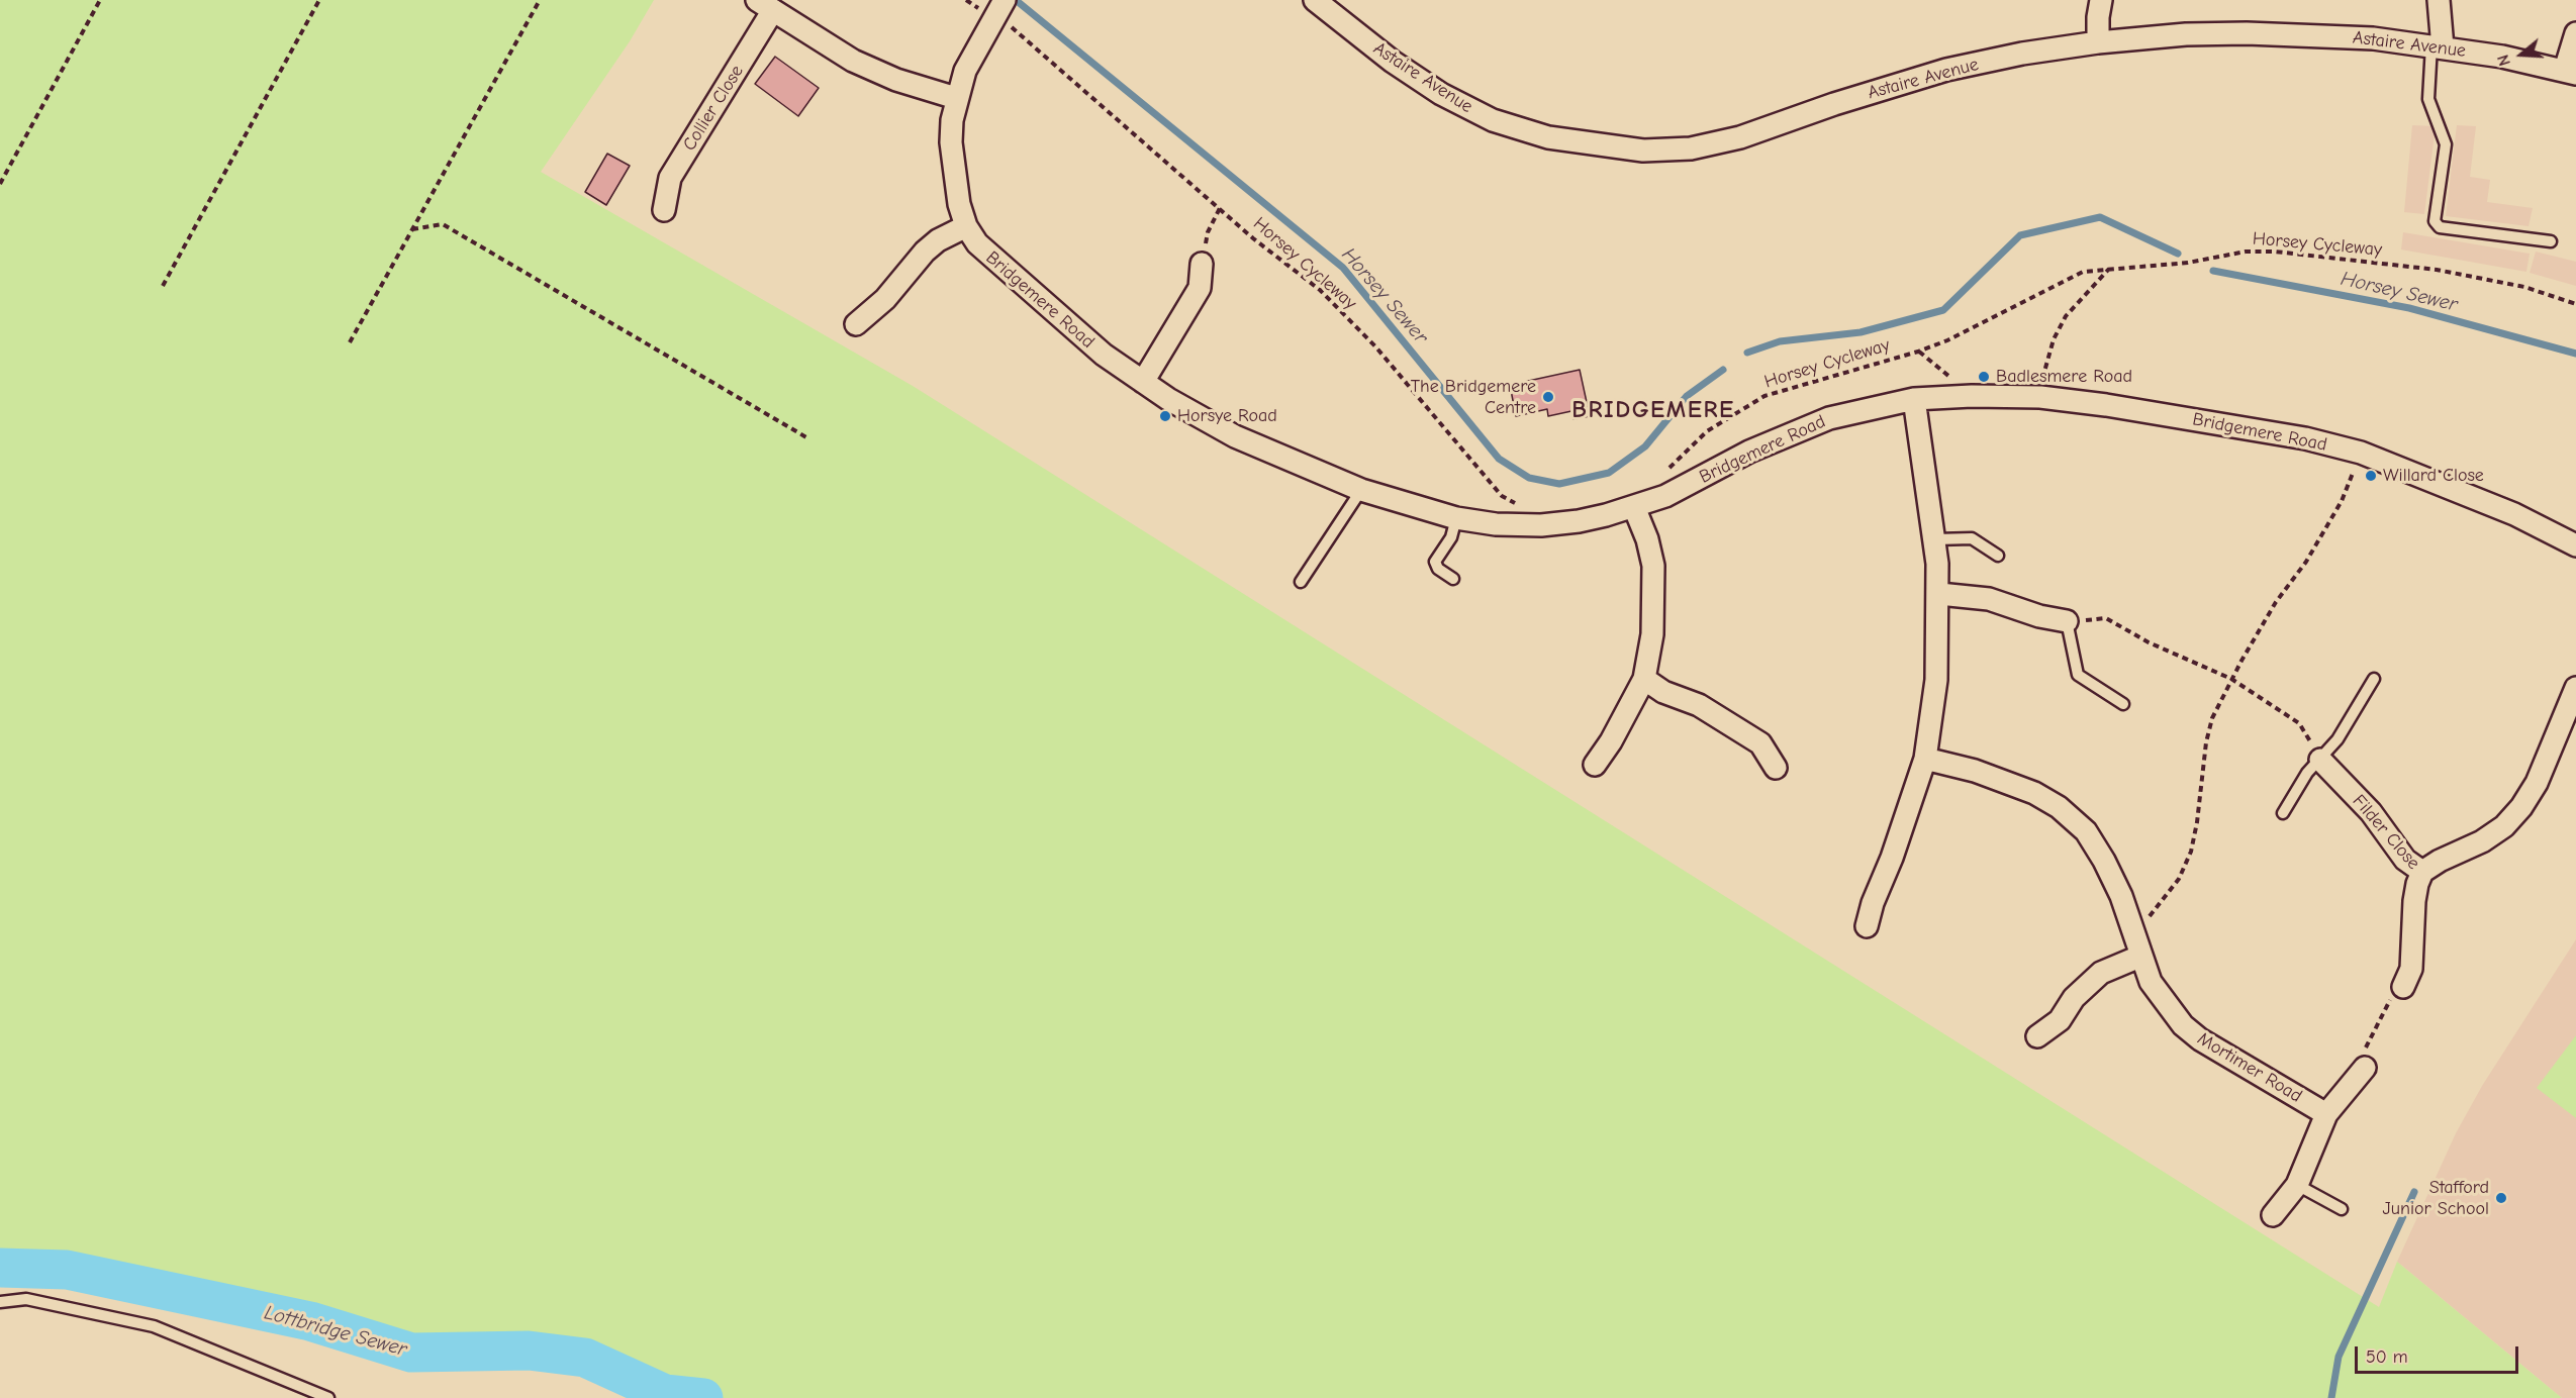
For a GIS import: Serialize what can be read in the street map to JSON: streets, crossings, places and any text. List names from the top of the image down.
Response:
{
  "streets": {
    "street": [
      "Astaire Avenue",
      "Collier Close",
      "Bridgemere Road",
      "Filder Close",
      "Mortimer Road"
    ],
    "path": ["Horsey Cycleway"]
  },
  "crossings": [
    ["Horsey Cycleway", "Bridgemere Road"]
  ],
  "districts": ["BRIDGEMERE"],
  "water": ["Horsey Sewer", "Lottbridge Sewer"],
  "places": [
    "Badlesmere Road",
    "The Bridgemere Centre",
    "Horsye Road",
    "Willard Close",
    "Stafford Junior School"
  ],
  "scale_bar": "50 m",
  "north": "left"
}
